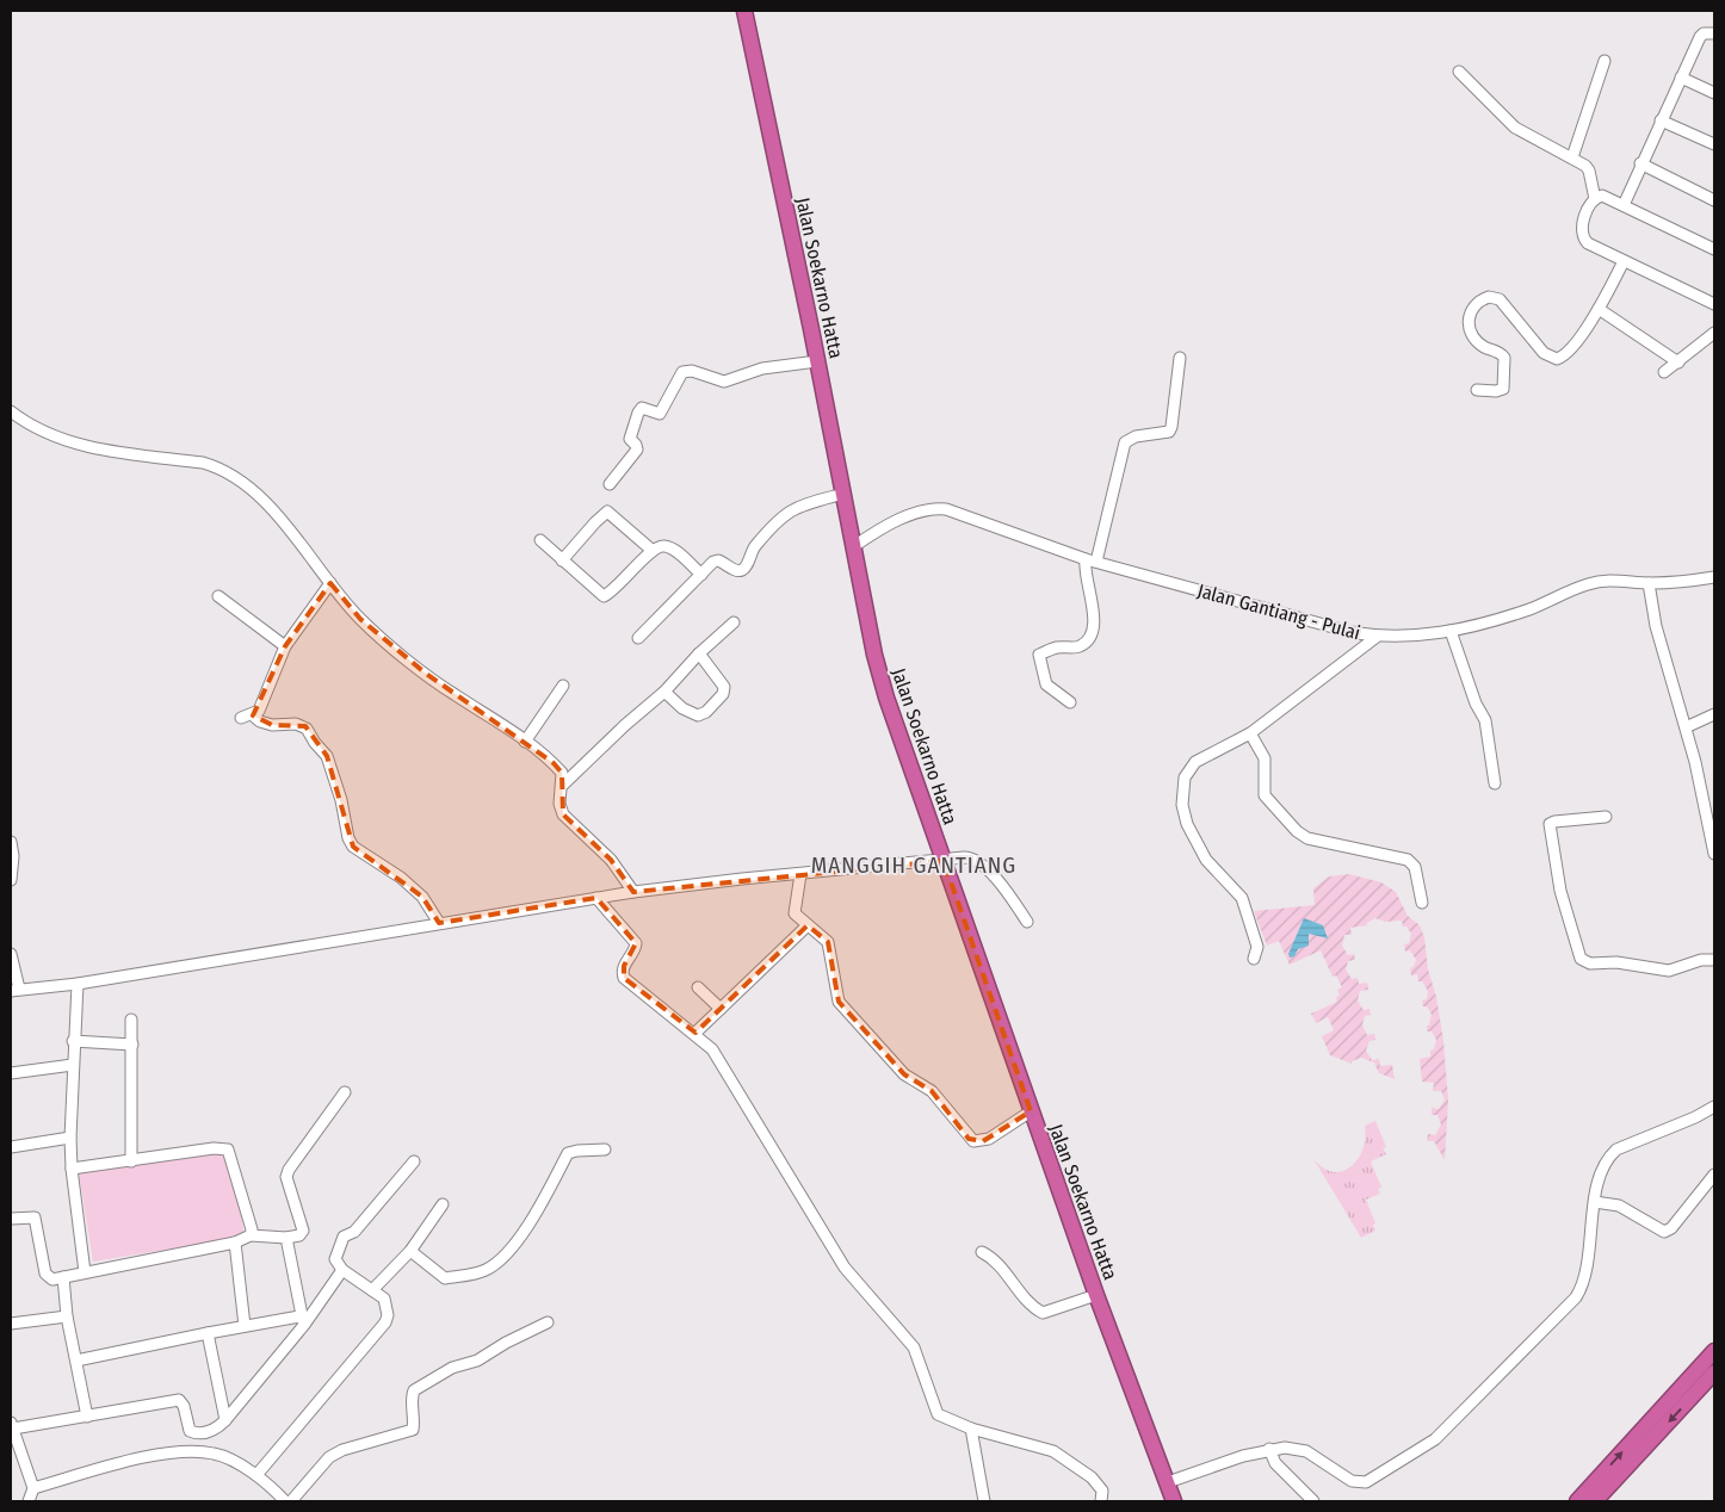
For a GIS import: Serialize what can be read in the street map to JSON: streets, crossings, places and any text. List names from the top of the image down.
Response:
{
  "streets": {
    "highway": ["Jalan Soekarno Hatta"],
    "street": ["Jalan Gantiang - Pulai"]
  },
  "crossings": [
    ["Jalan Soekarno Hatta", "Jalan Gantiang - Pulai"]
  ],
  "districts": ["MANGGIH GANTIANG"]
}
